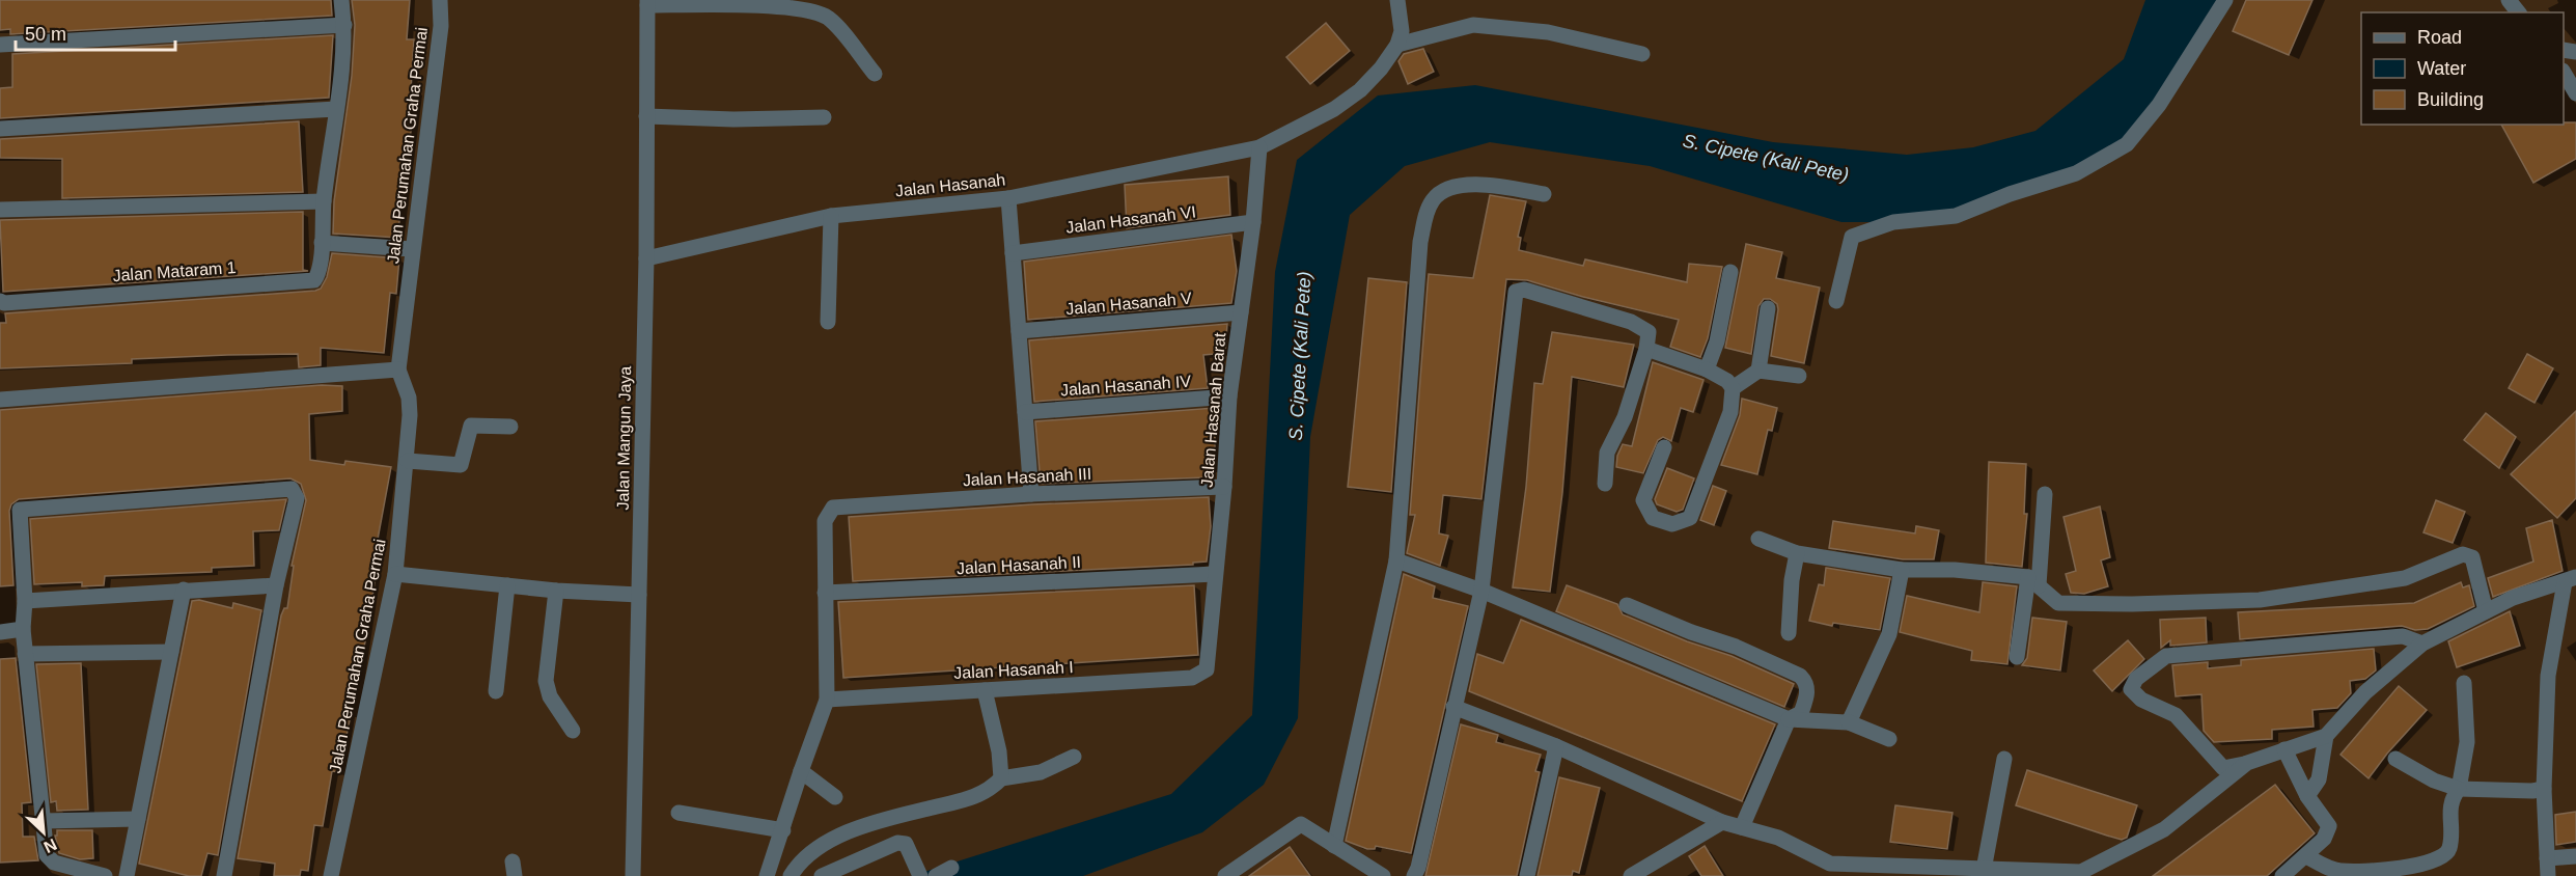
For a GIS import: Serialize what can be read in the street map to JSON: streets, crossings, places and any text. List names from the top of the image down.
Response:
{
  "streets": {
    "street": [
      "Jalan Perumahan Graha Permai",
      "Jalan Hasanah",
      "Jalan Hasanah VI",
      "Jalan Mataram 1",
      "Jalan Hasanah V",
      "Jalan Hasanah IV",
      "Jalan Hasanah Barat",
      "Jalan Mangun Jaya",
      "Jalan Hasanah III",
      "Jalan Hasanah II",
      "Jalan Hasanah I"
    ]
  },
  "crossings": [
    ["Jalan Hasanah", "Jalan Hasanah Barat"],
    ["Jalan Hasanah", "Jalan Mangun Jaya"],
    ["Jalan Hasanah VI", "Jalan Hasanah Barat"],
    ["Jalan Hasanah V", "Jalan Hasanah Barat"],
    ["Jalan Hasanah IV", "Jalan Hasanah Barat"],
    ["Jalan Hasanah Barat", "Jalan Hasanah III"],
    ["Jalan Hasanah Barat", "Jalan Hasanah II"],
    ["Jalan Hasanah Barat", "Jalan Hasanah I"],
    ["Jalan Hasanah III", "Jalan Hasanah II"]
  ],
  "water": ["S. Cipete (Kali Pete)"],
  "legend": ["Road", "Water", "Building"],
  "scale_bar": "50 m",
  "north": "bottom right"
}
